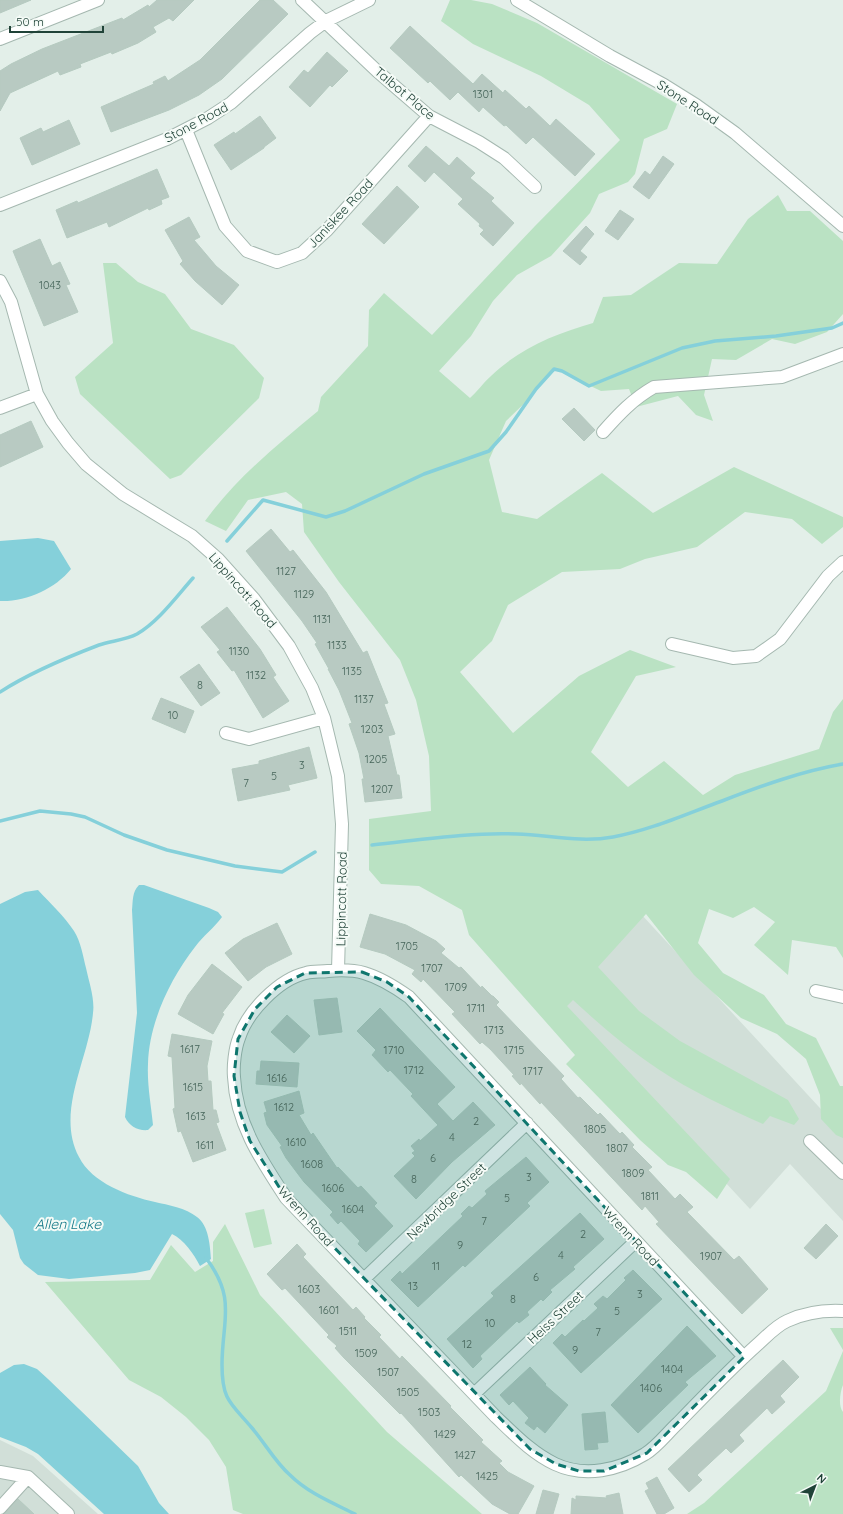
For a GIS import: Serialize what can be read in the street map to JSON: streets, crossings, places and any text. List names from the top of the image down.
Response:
{
  "streets": {
    "street": [
      "Talbot Place",
      "Stone Road",
      "Janiskee Road",
      "Lippincott Road",
      "Newbridge Street",
      "Wrenn Road",
      "Heiss Street"
    ]
  },
  "crossings": [
    ["Talbot Place", "Stone Road"],
    ["Talbot Place", "Janiskee Road"],
    ["Stone Road", "Janiskee Road"],
    ["Lippincott Road", "Wrenn Road"],
    ["Newbridge Street", "Wrenn Road"],
    ["Wrenn Road", "Heiss Street"]
  ],
  "water": ["Allen Lake"],
  "house_numbers": [
    "1301",
    "1043",
    "1127",
    "1129",
    "1131",
    "1133",
    "1130",
    "1135",
    "1132",
    "8",
    "1137",
    "10",
    "1203",
    "1205",
    "3",
    "5",
    "7",
    "1207",
    "1705",
    "1707",
    "1709",
    "1711",
    "1713",
    "1617",
    "1710",
    "1715",
    "1712",
    "1717",
    "1616",
    "1615",
    "1612",
    "1613",
    "2",
    "1805",
    "4",
    "1610",
    "1611",
    "1807",
    "6",
    "1608",
    "1809",
    "3",
    "8",
    "1606",
    "1811",
    "5",
    "1604",
    "7",
    "2",
    "9",
    "4",
    "1907",
    "11",
    "6",
    "13",
    "1603",
    "3",
    "8",
    "1601",
    "5",
    "10",
    "1511",
    "7",
    "12",
    "9",
    "1509",
    "1404",
    "1507",
    "1406",
    "1505",
    "1503",
    "1429",
    "1427",
    "1425"
  ],
  "scale_bar": "50 m",
  "north": "top right"
}
